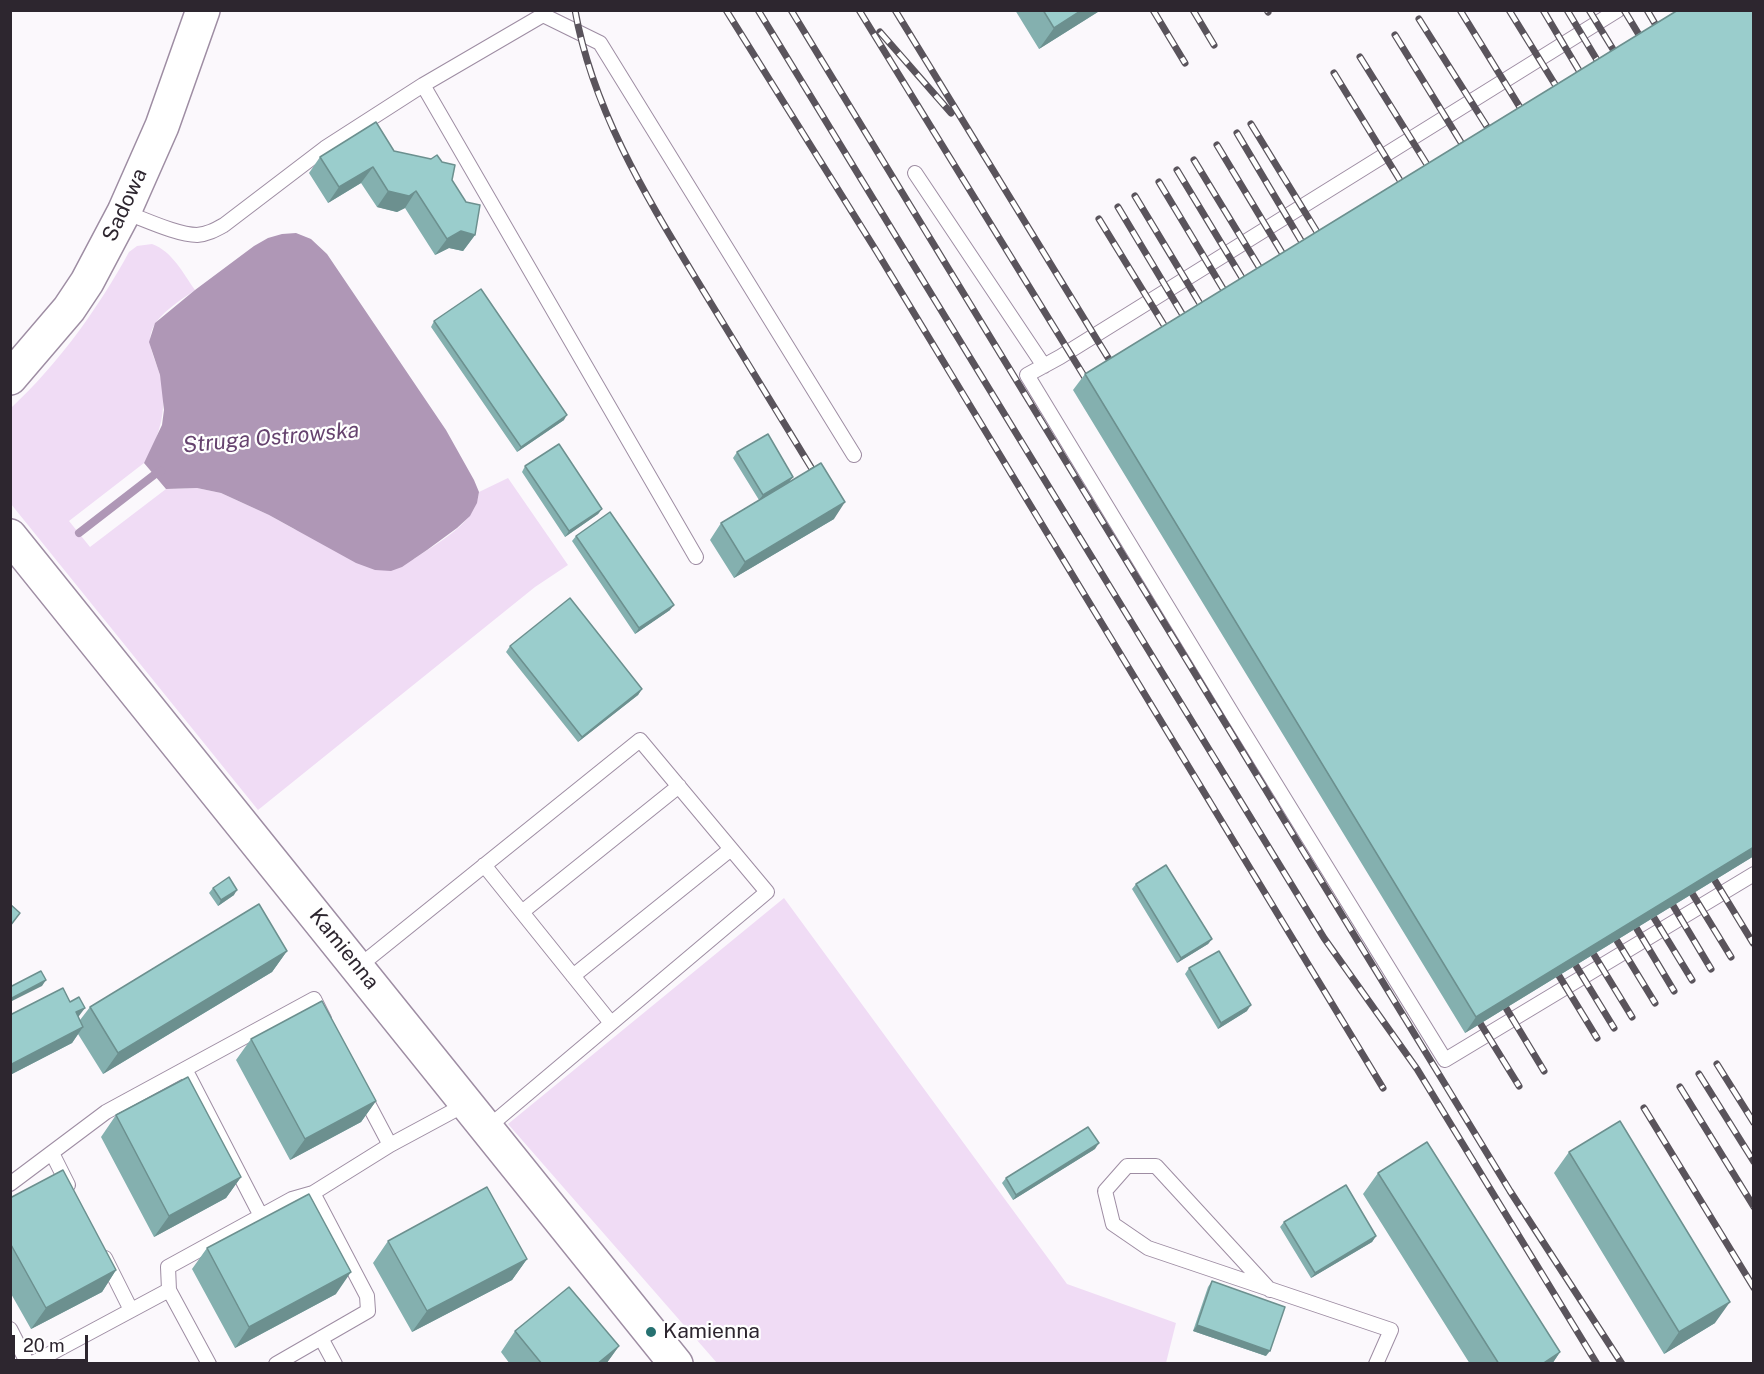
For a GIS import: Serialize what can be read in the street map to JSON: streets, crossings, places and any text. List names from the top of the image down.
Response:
{
  "streets": {
    "street": ["Sadowa", "Kamienna"]
  },
  "water": ["Struga Ostrowska"],
  "places": ["Kamienna"],
  "scale_bar": "20 m"
}
